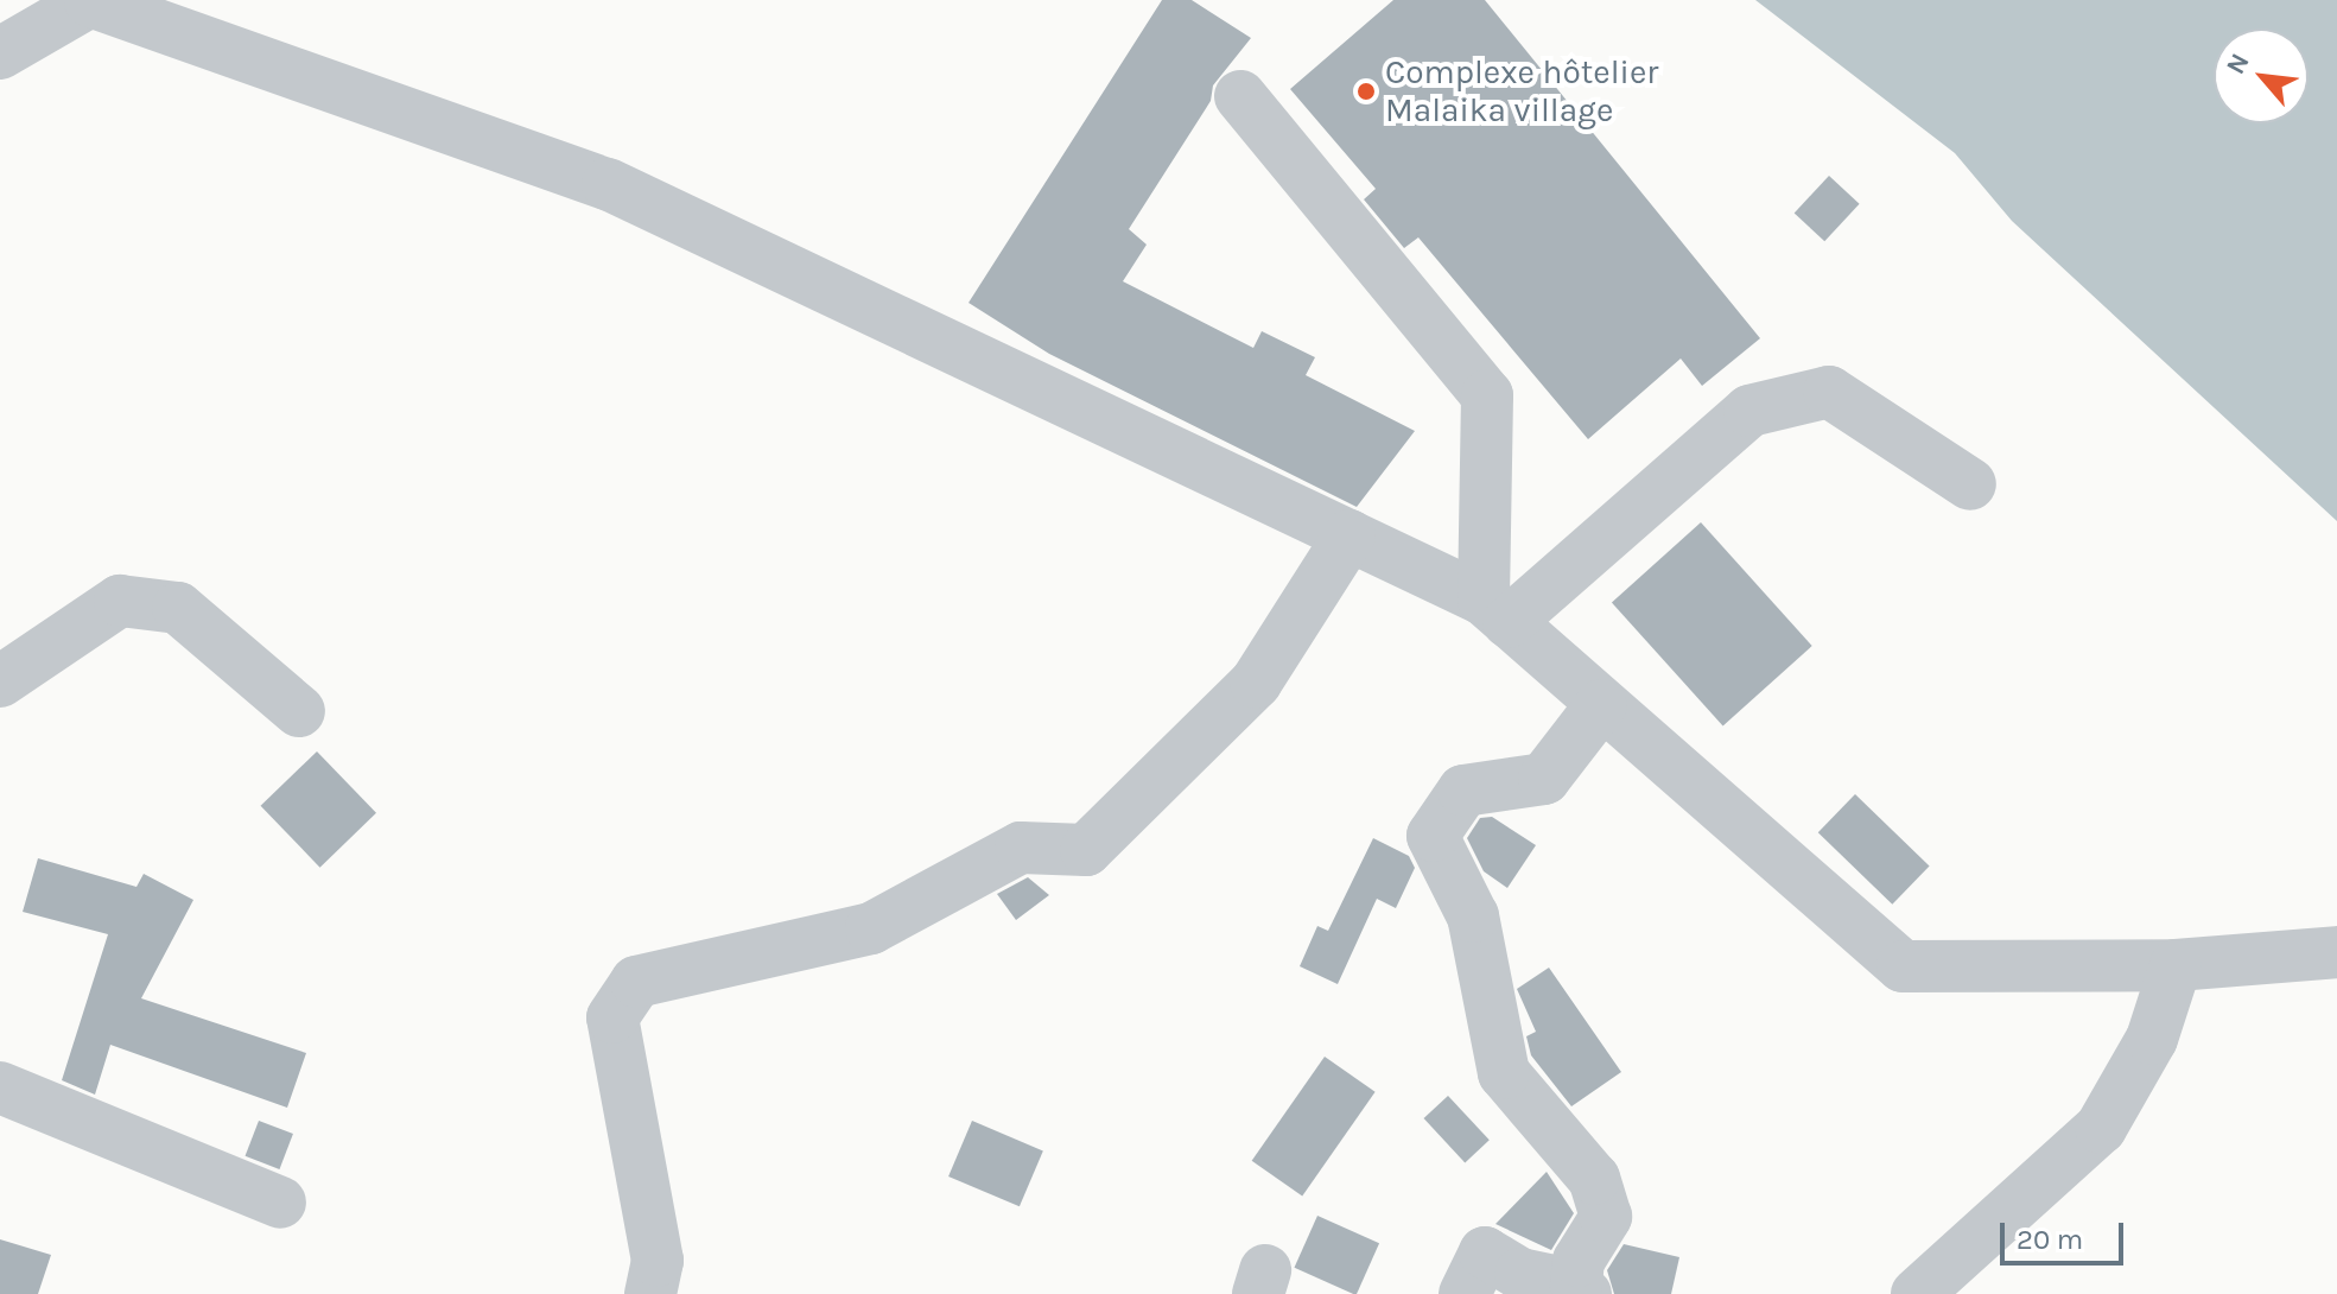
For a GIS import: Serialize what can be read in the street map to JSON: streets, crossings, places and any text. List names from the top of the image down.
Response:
{
  "places": ["Complexe hôtelier Malaika village"],
  "scale_bar": "20 m",
  "north": "top left"
}
